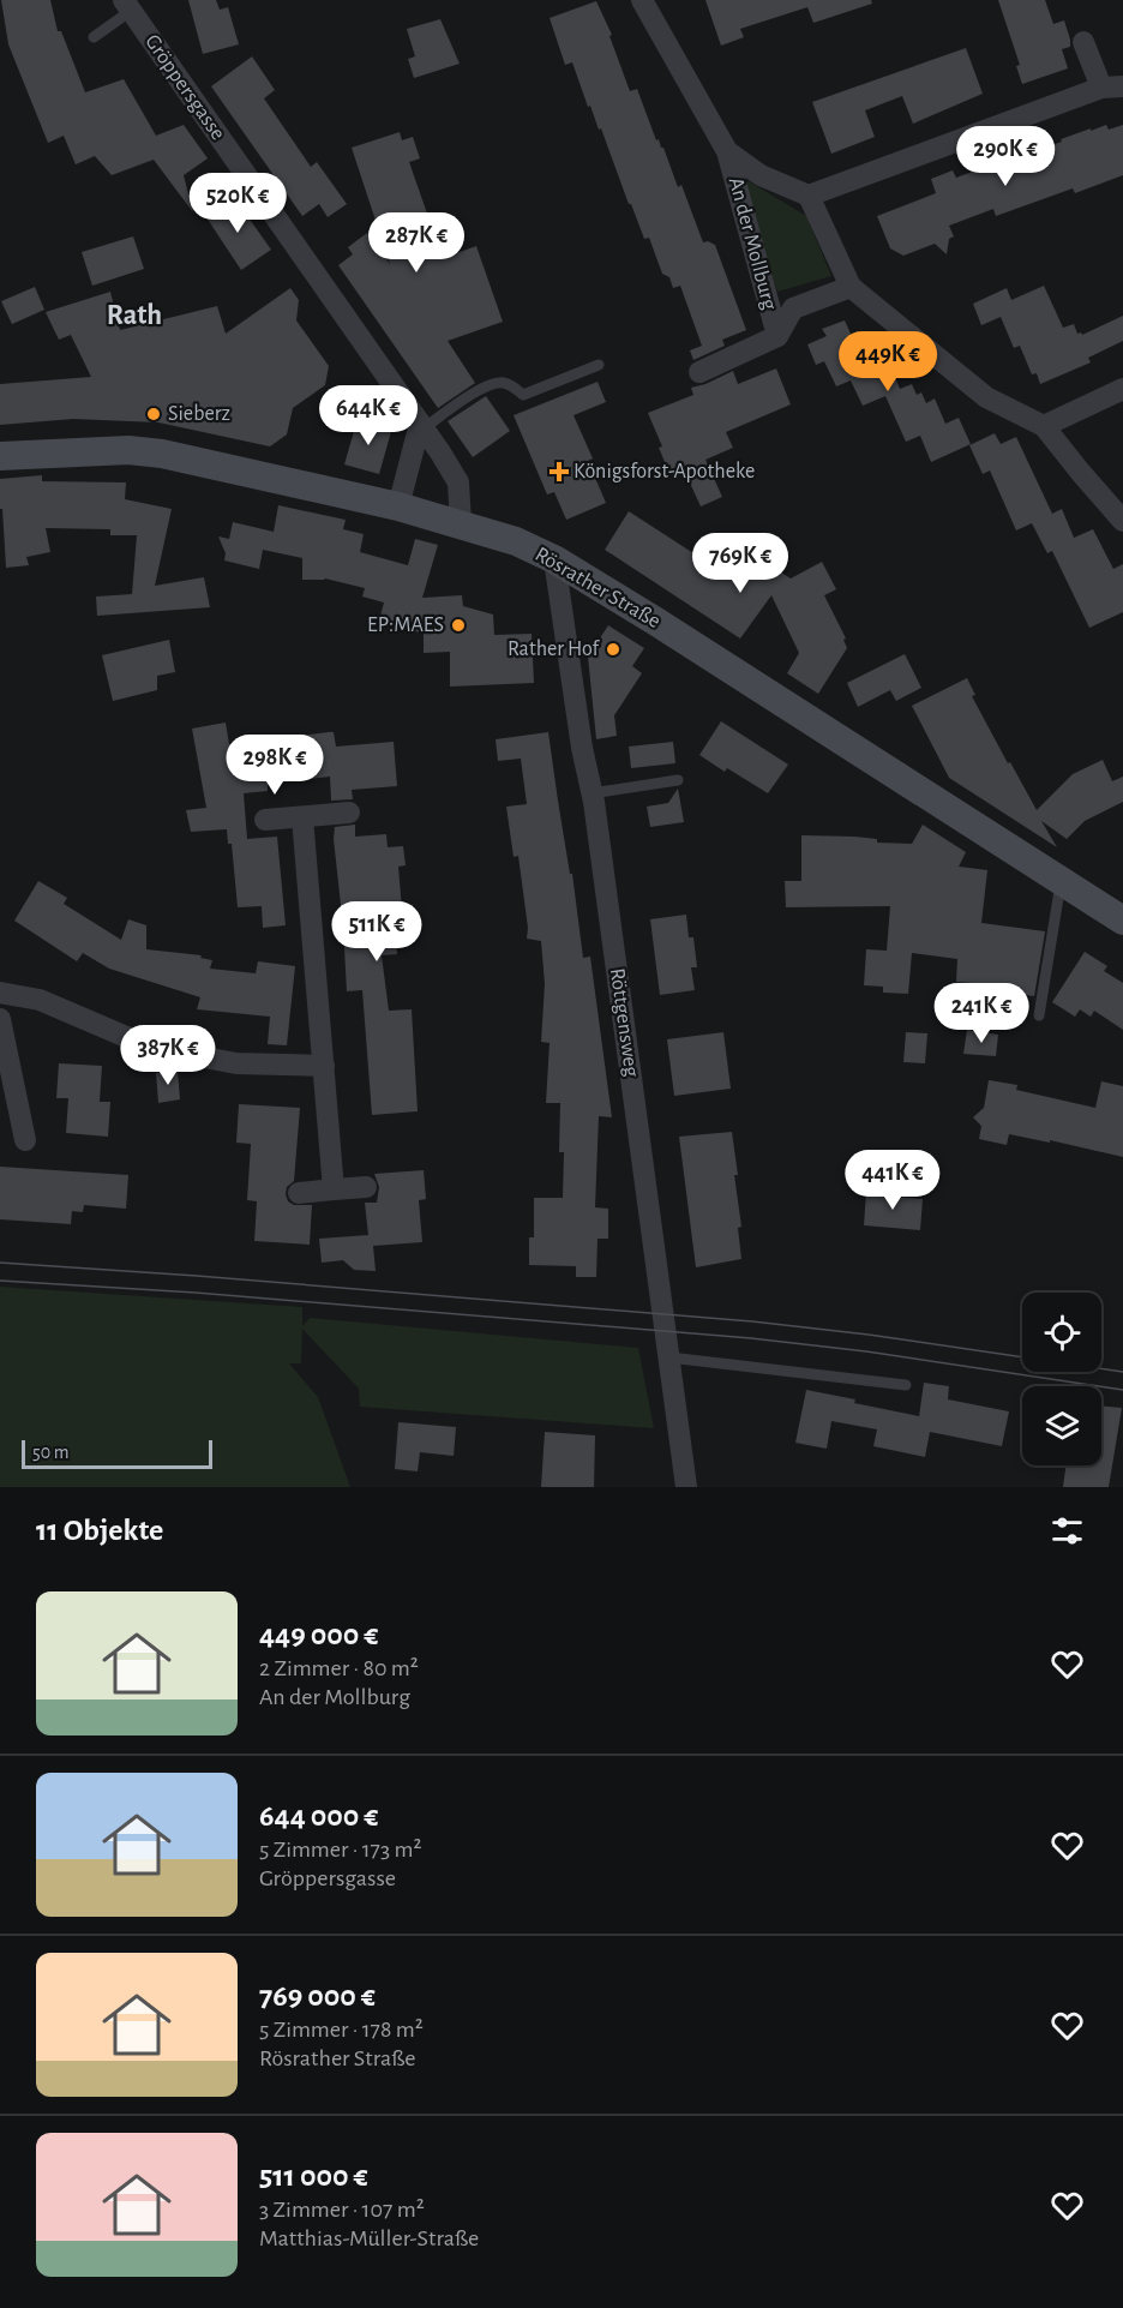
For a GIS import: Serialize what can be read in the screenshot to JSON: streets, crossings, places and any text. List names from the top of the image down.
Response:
{
  "streets": {
    "main road": ["Rösrather Straße"],
    "street": ["Gröppersgasse", "An der Mollburg", "Röttgensweg"]
  },
  "crossings": [
    ["Gröppersgasse", "Rösrather Straße"],
    ["Rösrather Straße", "Röttgensweg"]
  ],
  "districts": ["Rath"],
  "places": {
    "other": ["Sieberz", "EP:MAES", "Rather Hof"],
    "health": ["Königsforst-Apotheke"]
  },
  "scale_bar": "50 m",
  "page": {
    "price": [
      "290K €",
      "520K €",
      "287K €",
      "449K €",
      "644K €",
      "769K €",
      "298K €",
      "511K €",
      "241K €",
      "387K €",
      "441K €"
    ],
    "scale": "50 m",
    "heading": "11 Objekte",
    "list": [
      {
        "name": "449 000 €",
        "note": "2 Zimmer · 80 m² · An der Mollburg"
      },
      {
        "name": "644 000 €",
        "note": "5 Zimmer · 173 m² · Gröppersgasse"
      },
      {
        "name": "769 000 €",
        "note": "5 Zimmer · 178 m² · Rösrather Straße"
      },
      {
        "name": "511 000 €",
        "note": "3 Zimmer · 107 m² · Matthias-Müller-Straße"
      }
    ]
  }
}
